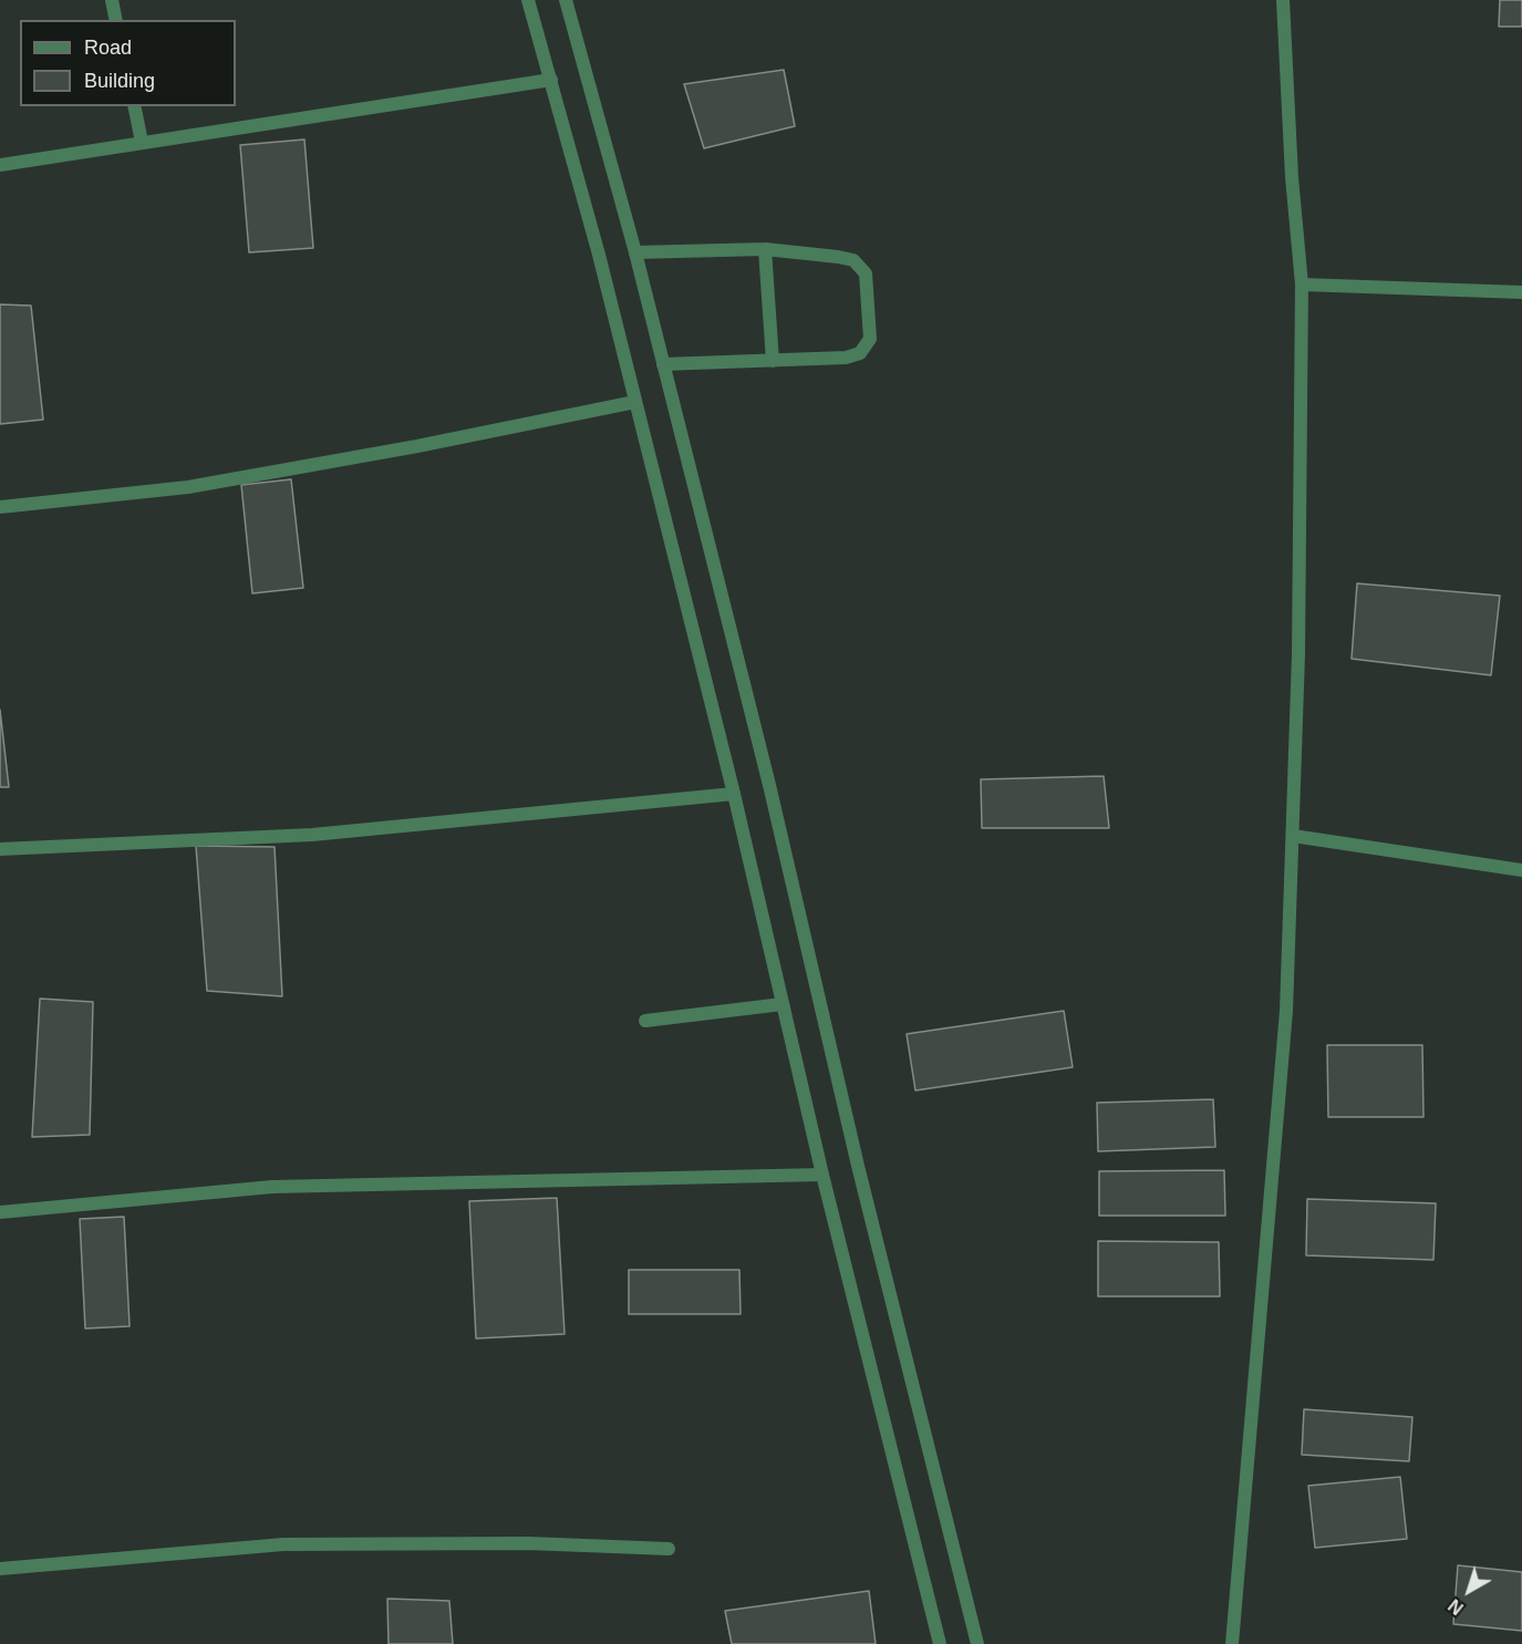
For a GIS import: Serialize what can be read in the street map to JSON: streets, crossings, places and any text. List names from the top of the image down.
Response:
{
  "legend": ["Road", "Building"],
  "north": "bottom left"
}
